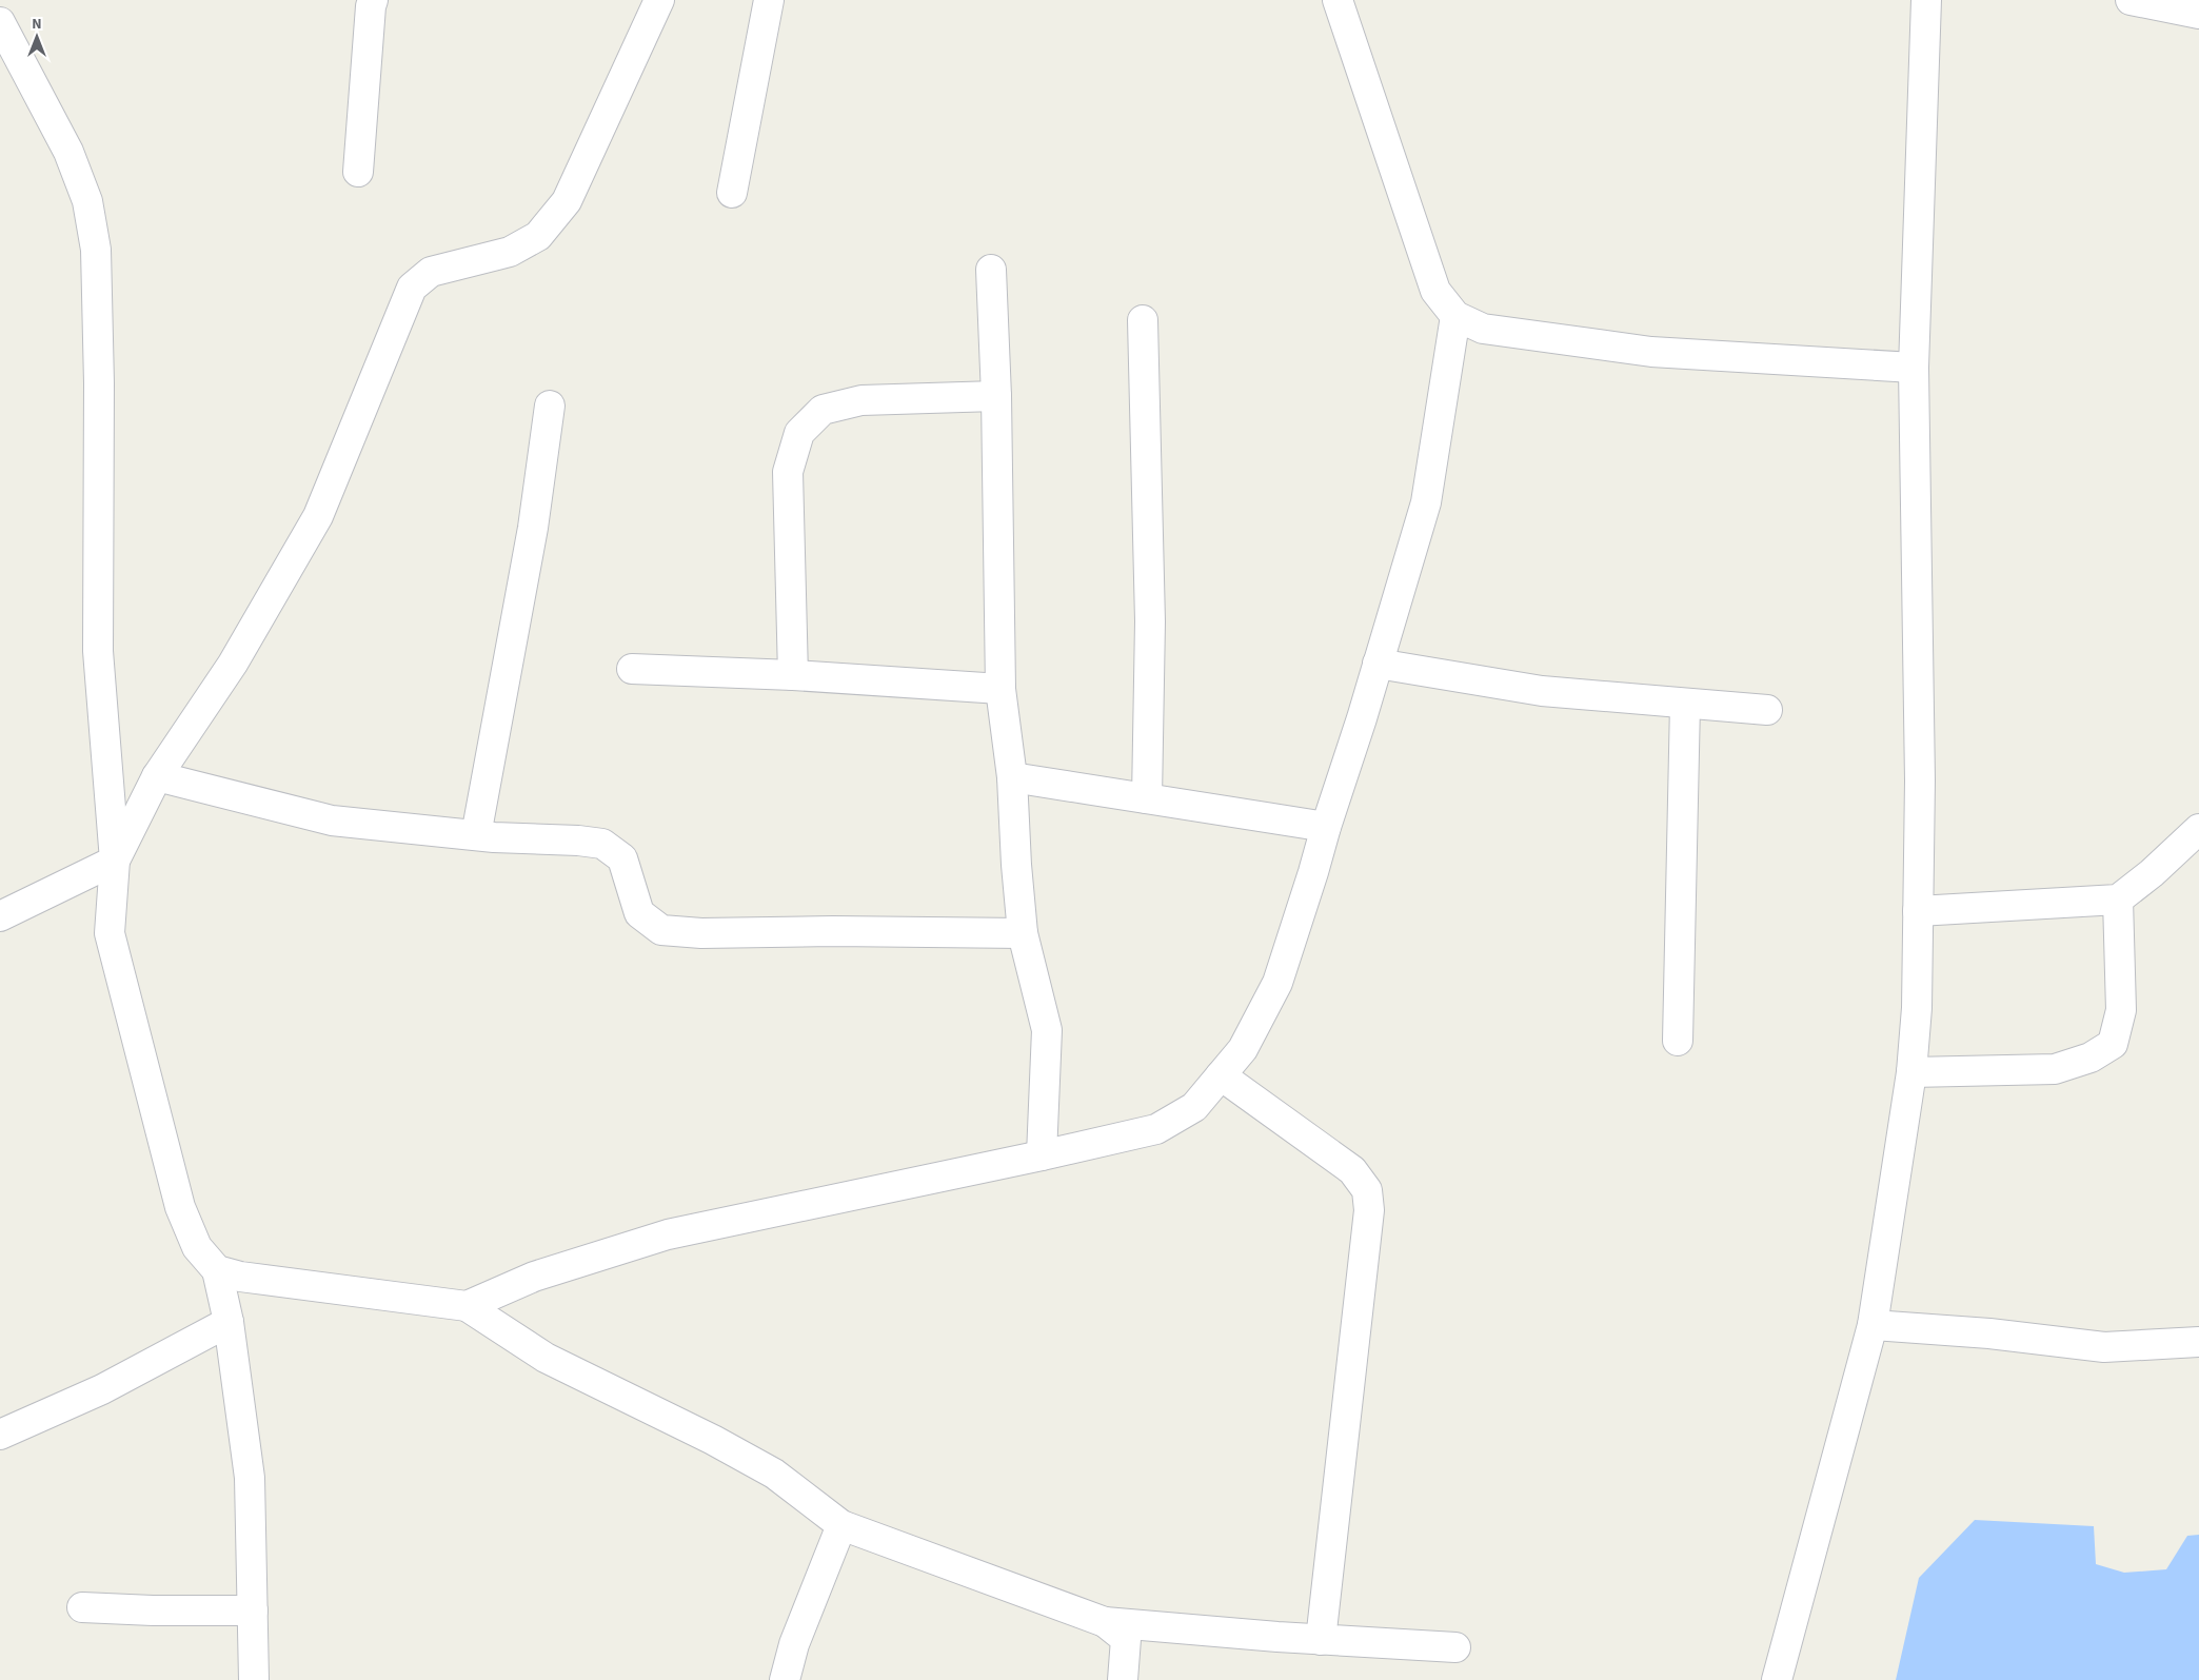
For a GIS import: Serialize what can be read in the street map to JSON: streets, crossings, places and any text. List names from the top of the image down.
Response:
{
  "north": "top"
}
